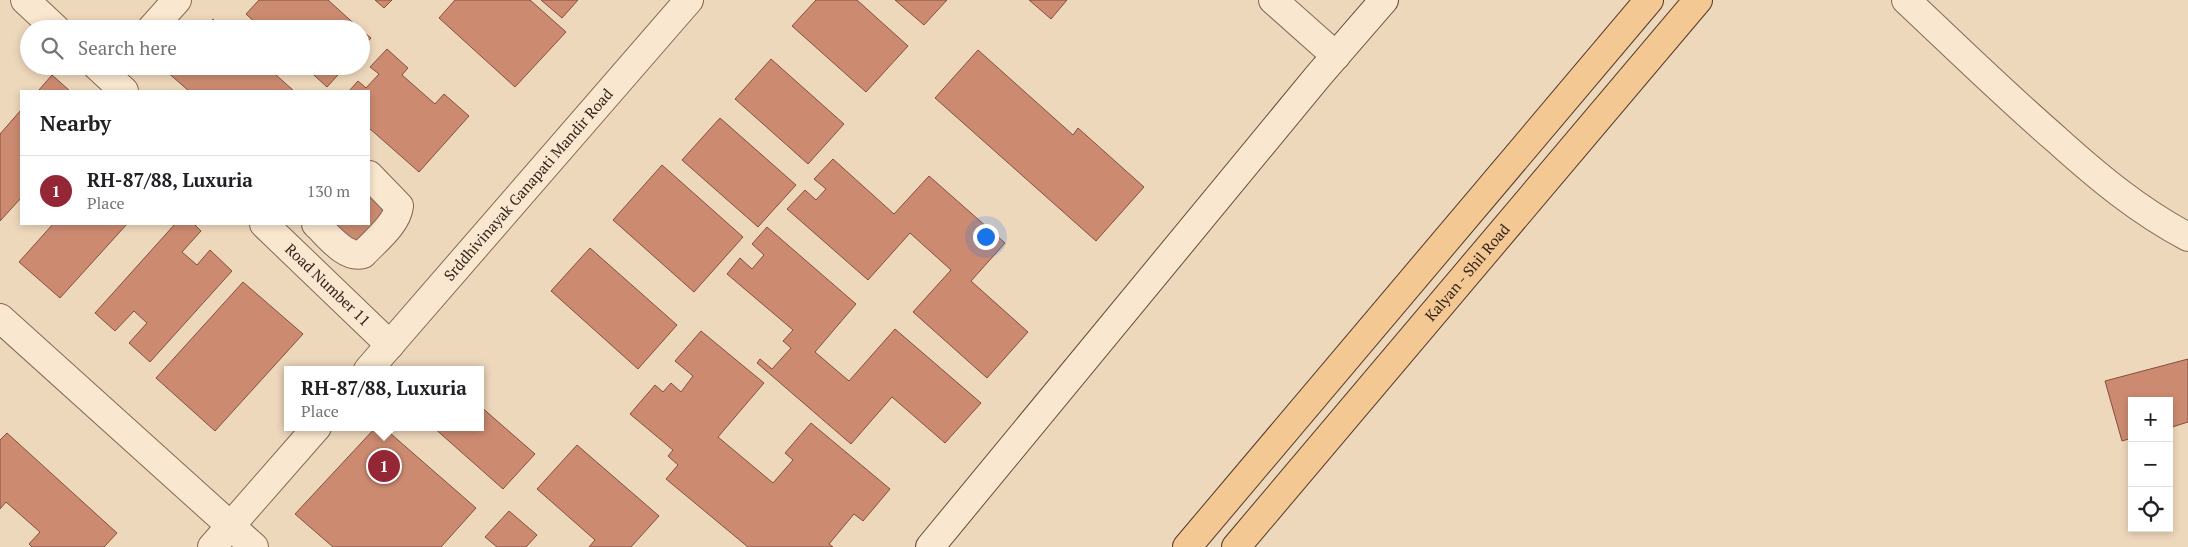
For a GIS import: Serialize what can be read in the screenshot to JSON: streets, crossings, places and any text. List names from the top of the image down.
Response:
{
  "streets": {
    "main road": ["Kalyan - Shil Road"],
    "street": ["Srddhivinayak Ganapati Mandir Road", "Road Number 11"]
  },
  "crossings": [
    ["Srddhivinayak Ganapati Mandir Road", "Road Number 11"]
  ],
  "page": {
    "search": "Search here",
    "heading": "Nearby",
    "list": [
      {
        "mark": "1",
        "name": "RH-87/88, Luxuria",
        "note": "Place",
        "value": "130 m"
      }
    ],
    "popup": ["RH-87/88, Luxuria", "Place"],
    "map_buttons": ["+", "−"],
    "pins": "1"
  }
}
